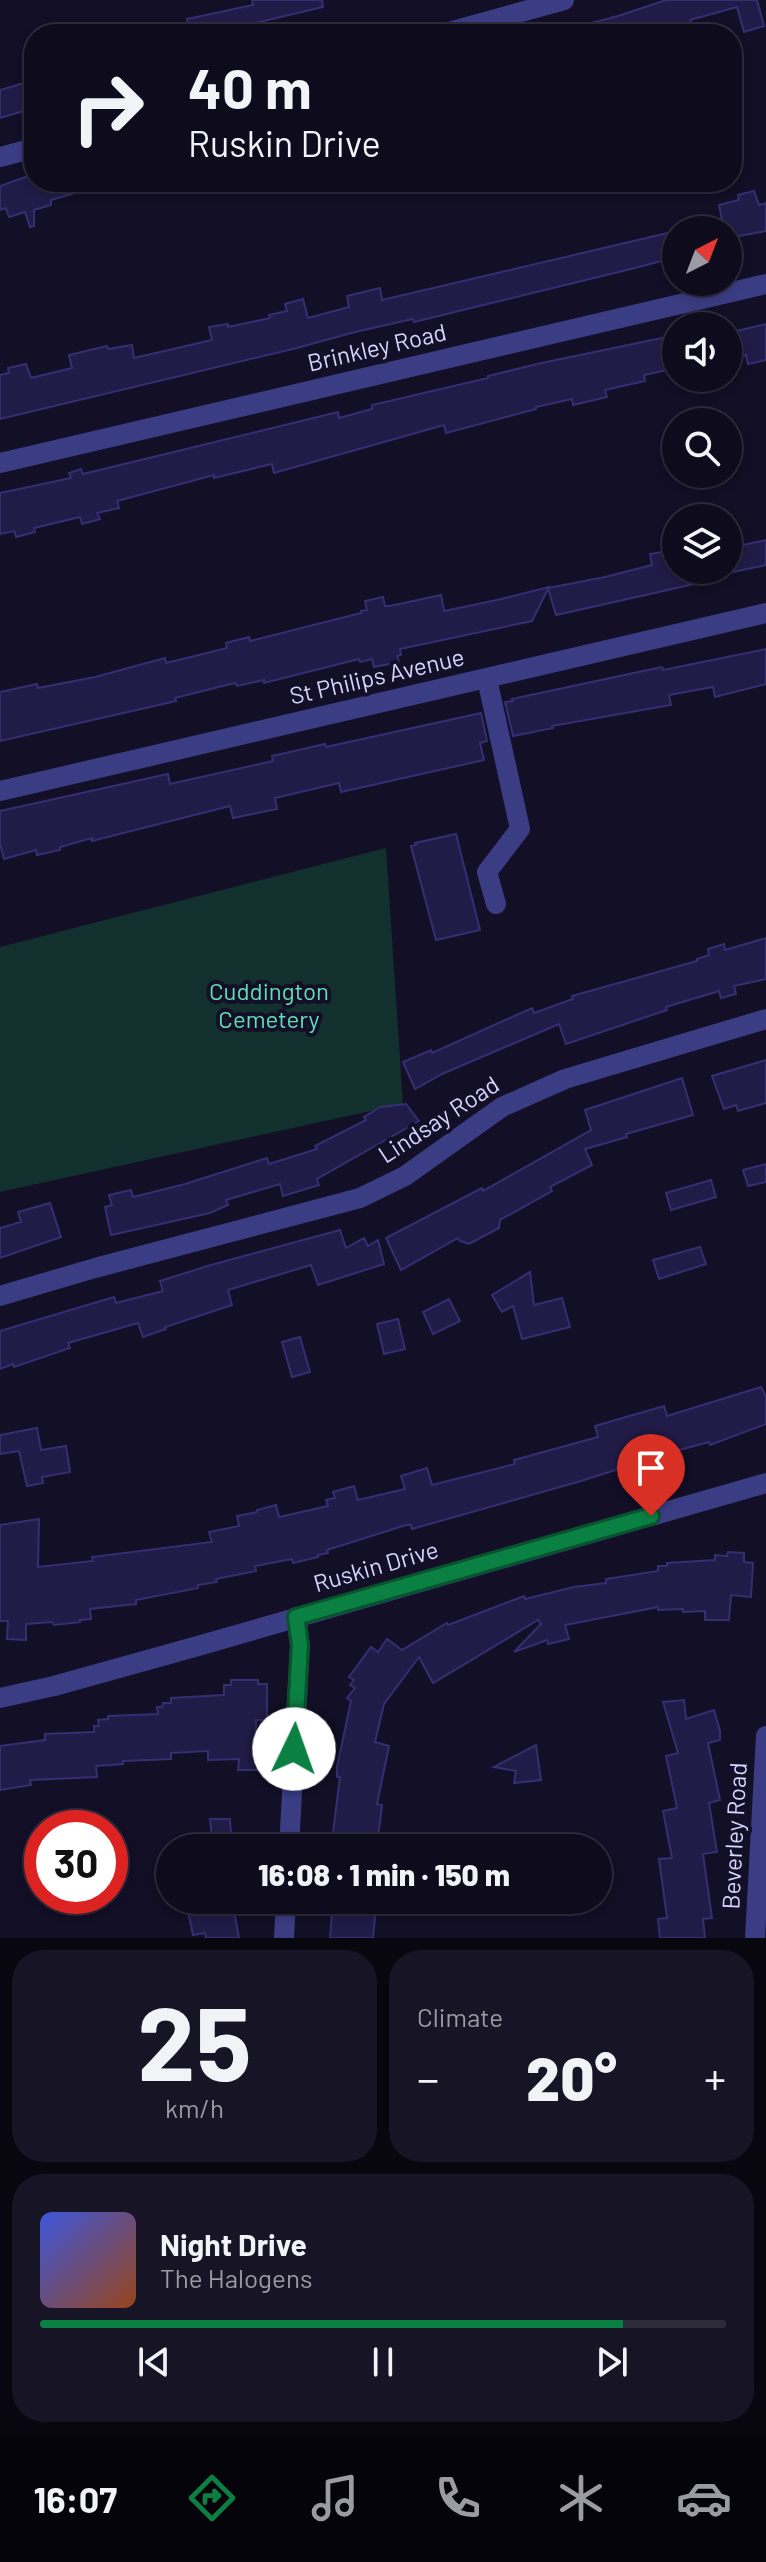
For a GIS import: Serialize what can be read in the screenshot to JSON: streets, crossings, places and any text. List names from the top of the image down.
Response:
{
  "streets": {
    "street": [
      "Brinkley Road",
      "St Philips Avenue",
      "Lindsay Road",
      "Ruskin Drive",
      "Beverley Road"
    ]
  },
  "parks": ["Cuddington Cemetery"],
  "north": "top right",
  "page": {
    "turn": ["40 m", "Ruskin Drive"],
    "limit": "30",
    "trip": "16:08 · 1 min · 150 m",
    "tile": [
      ["25", "km/h"],
      "Climate"
    ],
    "heat": ["−", "20°", "+"],
    "song": ["Night Drive", "The Halogens"],
    "tabs": "16:07"
  }
}
